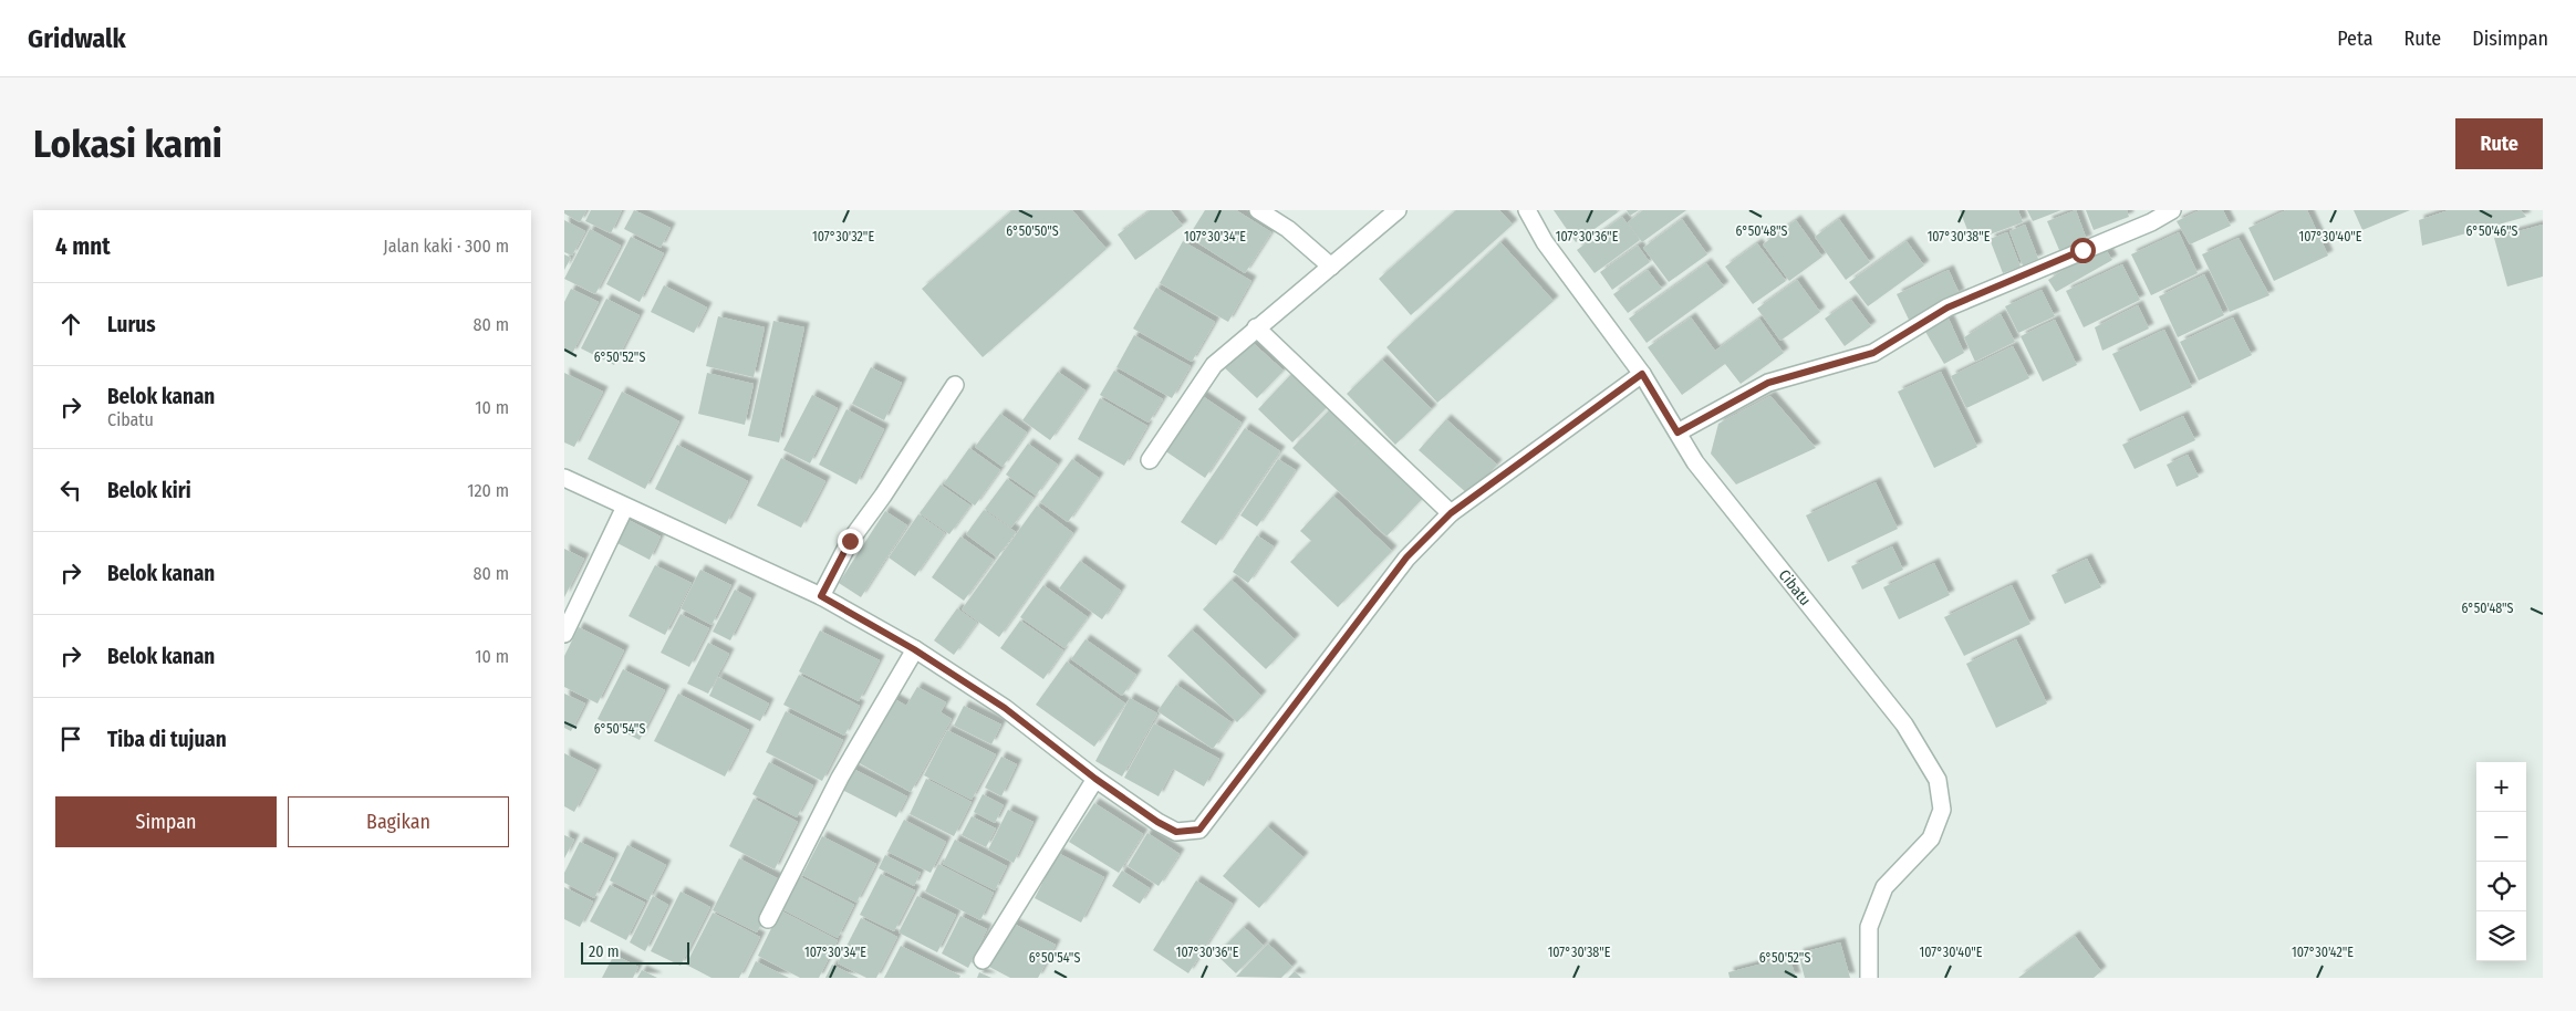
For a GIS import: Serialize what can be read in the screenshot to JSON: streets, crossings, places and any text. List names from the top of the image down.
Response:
{
  "streets": {
    "street": ["Cibatu"]
  },
  "scale_bar": "20 m",
  "page": {
    "header": "Gridwalk",
    "nav": ["Peta", "Rute", "Disimpan"],
    "buttons": [
      "Rute",
      ["Simpan", "Bagikan"]
    ],
    "title": "Lokasi kami",
    "heading": ["4 mnt", "Jalan kaki · 300 m"],
    "list": [
      ["Lurus", "80 m"],
      ["Belok kanan", "Cibatu", "10 m"],
      ["Belok kiri", "120 m"],
      ["Belok kanan", "80 m"],
      ["Belok kanan", "10 m"],
      "Tiba di tujuan"
    ],
    "map_buttons": ["+", "−"],
    "scale": "20 m"
  },
  "coordinates": [
    "6°50'46\"S",
    "6°50'50\"S",
    "6°50'48\"S",
    "107°30'32\"E",
    "107°30'34\"E",
    "107°30'36\"E",
    "107°30'38\"E",
    "107°30'40\"E",
    "6°50'52\"S",
    "6°50'54\"S",
    "107°30'42\"E"
  ]
}
